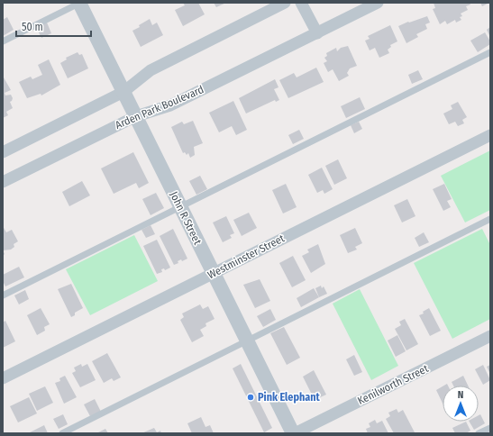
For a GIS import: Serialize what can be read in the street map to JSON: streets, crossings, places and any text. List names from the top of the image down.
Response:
{
  "streets": {
    "street": [
      "Arden Park Boulevard",
      "John R Street",
      "Westminster Street",
      "Kenilworth Street"
    ]
  },
  "crossings": [
    ["Arden Park Boulevard", "John R Street"],
    ["John R Street", "Westminster Street"],
    ["John R Street", "Kenilworth Street"]
  ],
  "places": ["Pink Elephant"],
  "scale_bar": "50 m",
  "north": "top"
}
